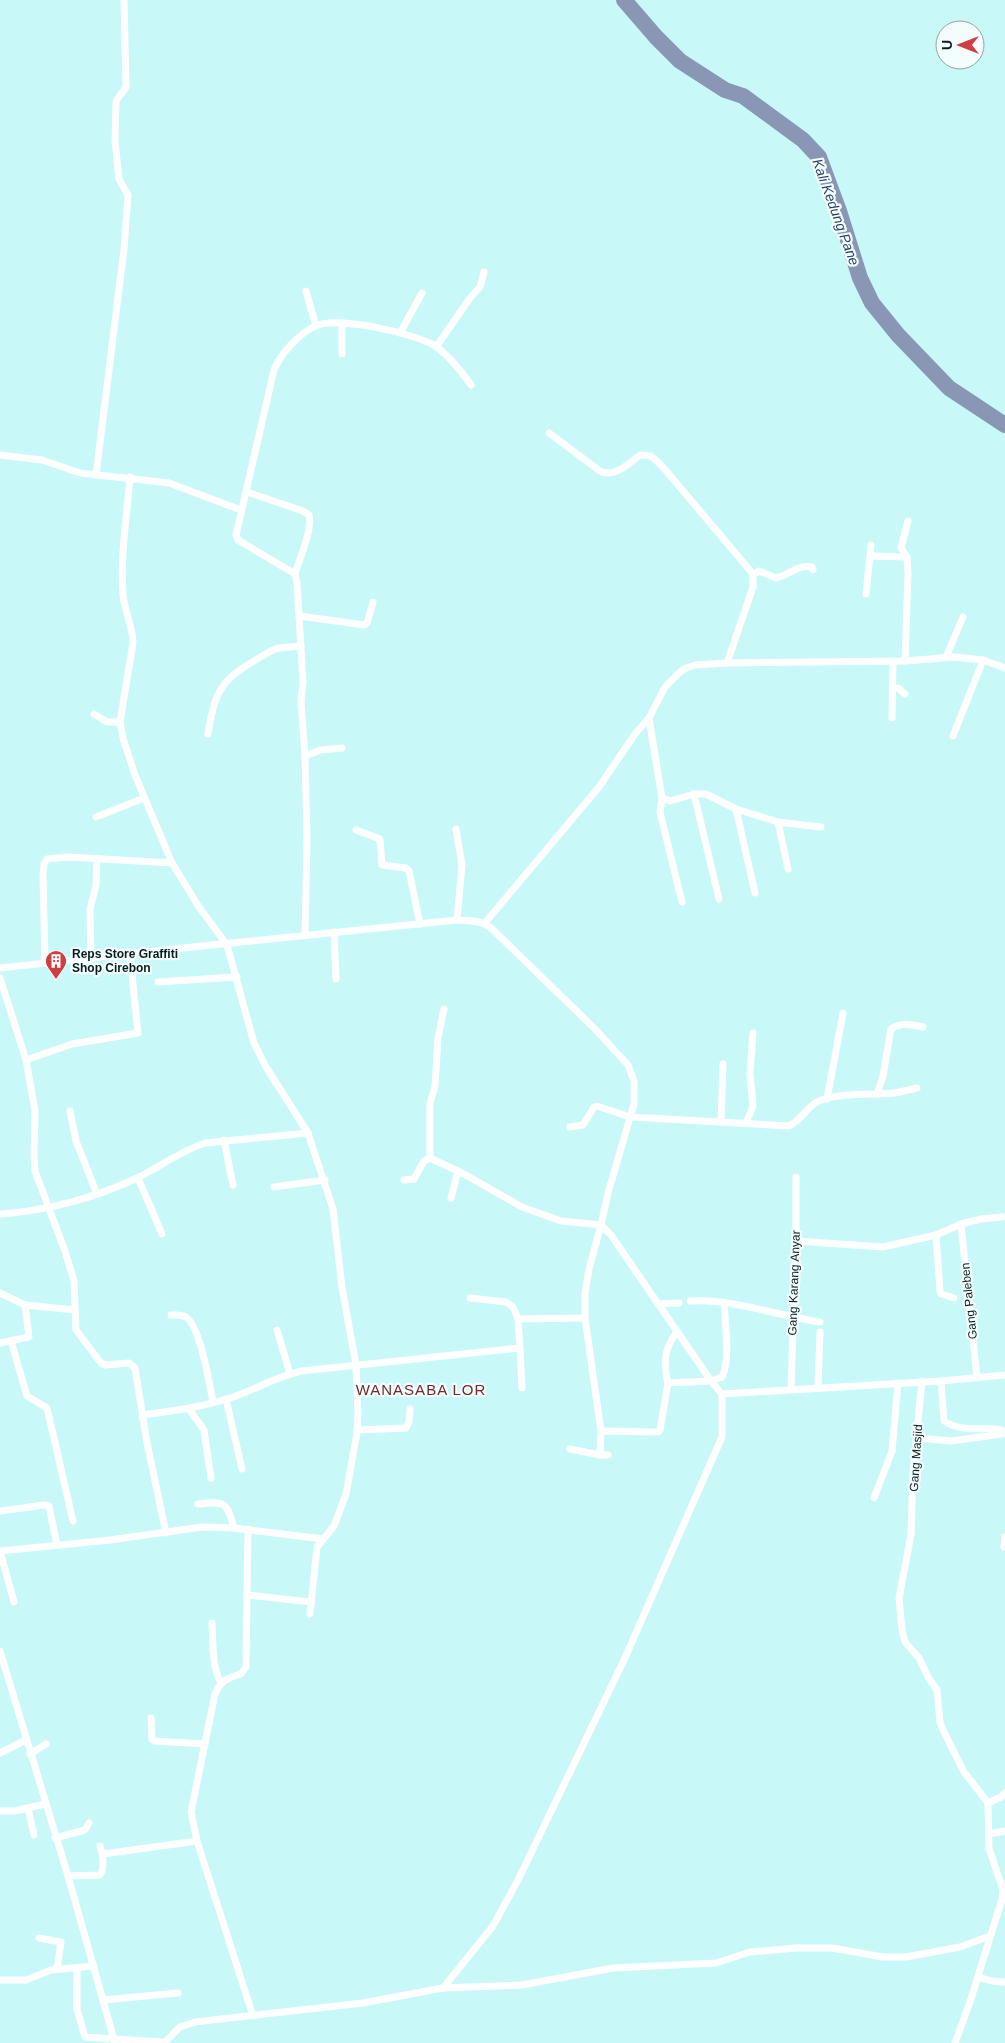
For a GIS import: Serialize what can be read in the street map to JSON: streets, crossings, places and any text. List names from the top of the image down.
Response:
{
  "streets": {
    "street": ["Gang Karang Anyar", "Gang Paleben", "Gang Masjid"]
  },
  "districts": ["WANASABA LOR"],
  "water": ["Kali Kedung Pane"],
  "places": {
    "building": ["Reps Store Graffiti Shop Cirebon"]
  },
  "north": "left"
}
